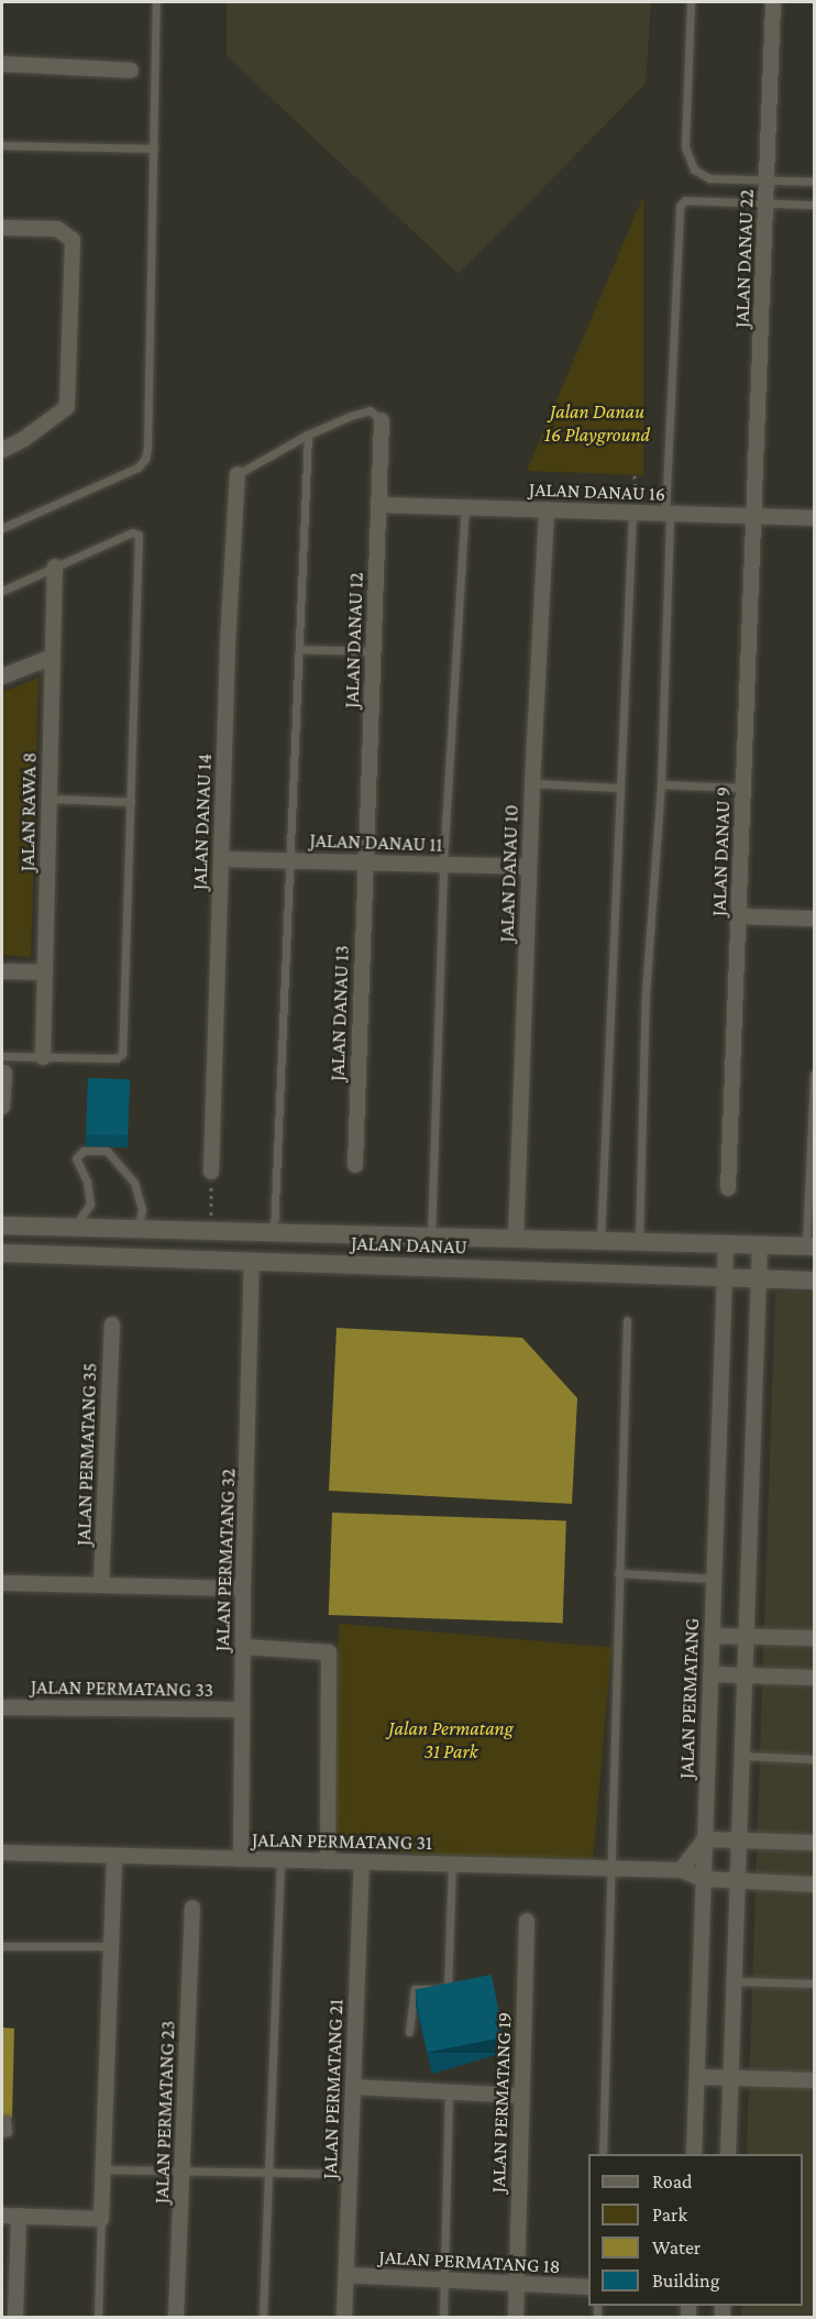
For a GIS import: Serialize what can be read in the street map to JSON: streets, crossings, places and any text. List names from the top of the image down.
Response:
{
  "streets": {
    "street": [
      "JALAN DANAU 22",
      "JALAN DANAU 16",
      "JALAN DANAU 12",
      "JALAN RAWA 8",
      "JALAN DANAU 14",
      "JALAN DANAU 11",
      "JALAN DANAU 9",
      "JALAN DANAU 10",
      "JALAN DANAU 13",
      "JALAN DANAU",
      "JALAN PERMATANG 35",
      "JALAN PERMATANG 32",
      "JALAN PERMATANG 33",
      "JALAN PERMATANG",
      "JALAN PERMATANG 31",
      "JALAN PERMATANG 21",
      "JALAN PERMATANG 19",
      "JALAN PERMATANG 23",
      "JALAN PERMATANG 18"
    ]
  },
  "crossings": [
    ["JALAN DANAU 22", "JALAN DANAU 16"],
    ["JALAN DANAU 22", "JALAN DANAU 9"],
    ["JALAN DANAU 16", "JALAN DANAU 12"],
    ["JALAN DANAU 16", "JALAN DANAU 9"],
    ["JALAN DANAU 16", "JALAN DANAU 10"],
    ["JALAN DANAU 12", "JALAN DANAU 11"],
    ["JALAN DANAU 12", "JALAN DANAU 13"],
    ["JALAN DANAU 14", "JALAN DANAU 11"],
    ["JALAN DANAU 11", "JALAN DANAU 10"],
    ["JALAN DANAU 11", "JALAN DANAU 13"],
    ["JALAN DANAU 10", "JALAN DANAU"],
    ["JALAN DANAU", "JALAN PERMATANG 32"],
    ["JALAN DANAU", "JALAN PERMATANG"],
    ["JALAN PERMATANG 32", "JALAN PERMATANG 33"],
    ["JALAN PERMATANG 32", "JALAN PERMATANG 31"],
    ["JALAN PERMATANG", "JALAN PERMATANG 31"],
    ["JALAN PERMATANG 31", "JALAN PERMATANG 21"],
    ["JALAN PERMATANG 21", "JALAN PERMATANG 18"],
    ["JALAN PERMATANG 19", "JALAN PERMATANG 18"]
  ],
  "parks": ["Jalan Danau 16 Playground", "Jalan Permatang 31 Park"],
  "legend": [
    "Road",
    "Park",
    "Water",
    "Building"
  ]
}
